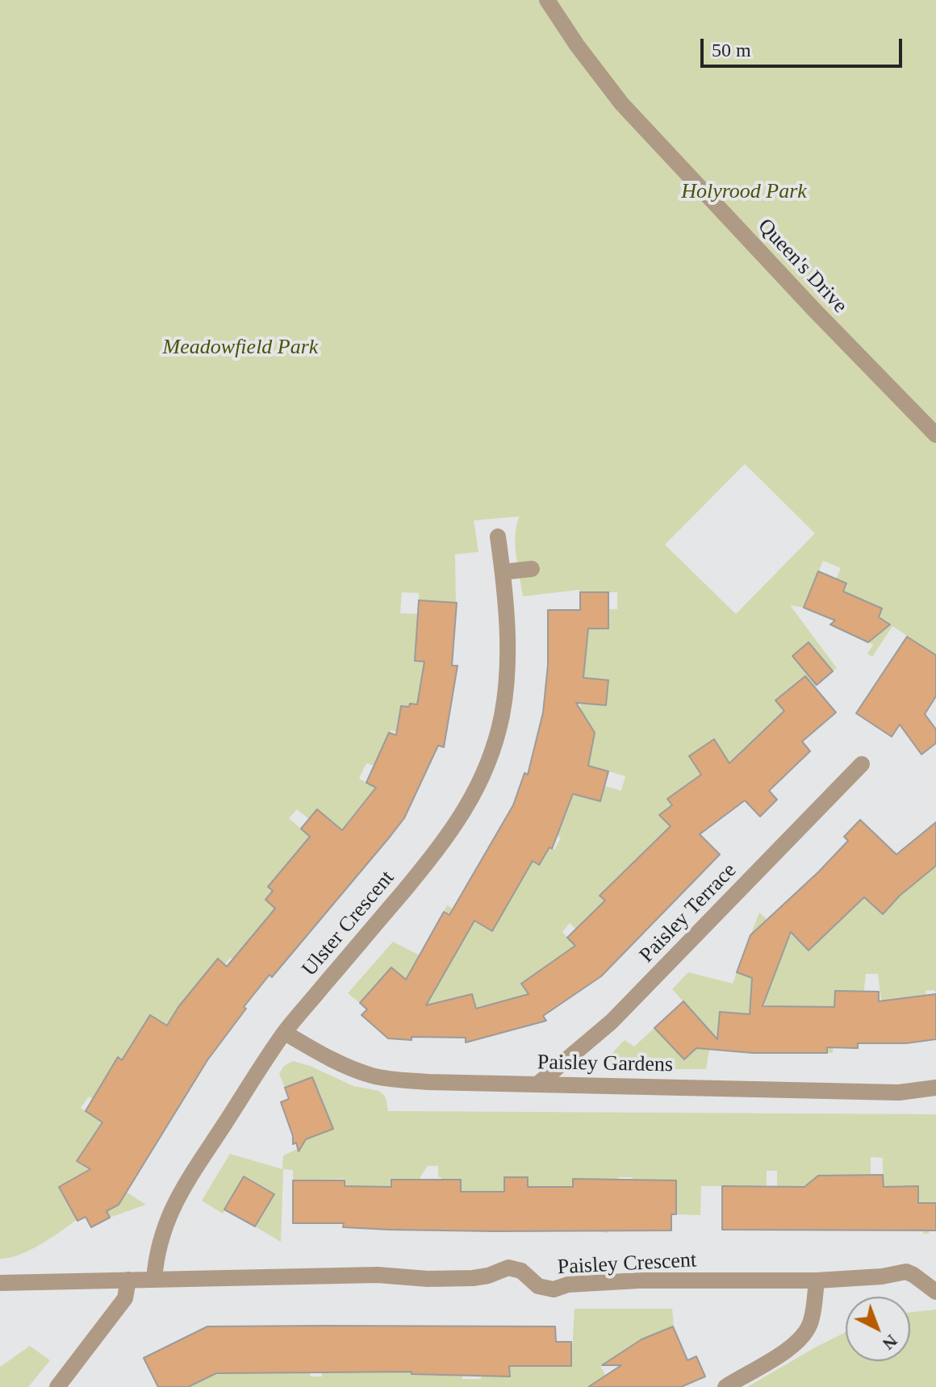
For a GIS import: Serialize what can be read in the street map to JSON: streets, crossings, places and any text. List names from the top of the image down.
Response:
{
  "streets": {
    "street": [
      "Queen's Drive",
      "Paisley Terrace",
      "Ulster Crescent",
      "Paisley Gardens",
      "Paisley Crescent"
    ]
  },
  "crossings": [
    ["Paisley Terrace", "Paisley Gardens"],
    ["Ulster Crescent", "Paisley Gardens"],
    ["Ulster Crescent", "Paisley Crescent"]
  ],
  "parks": ["Holyrood Park", "Meadowfield Park"],
  "scale_bar": "50 m",
  "north": "bottom right"
}
